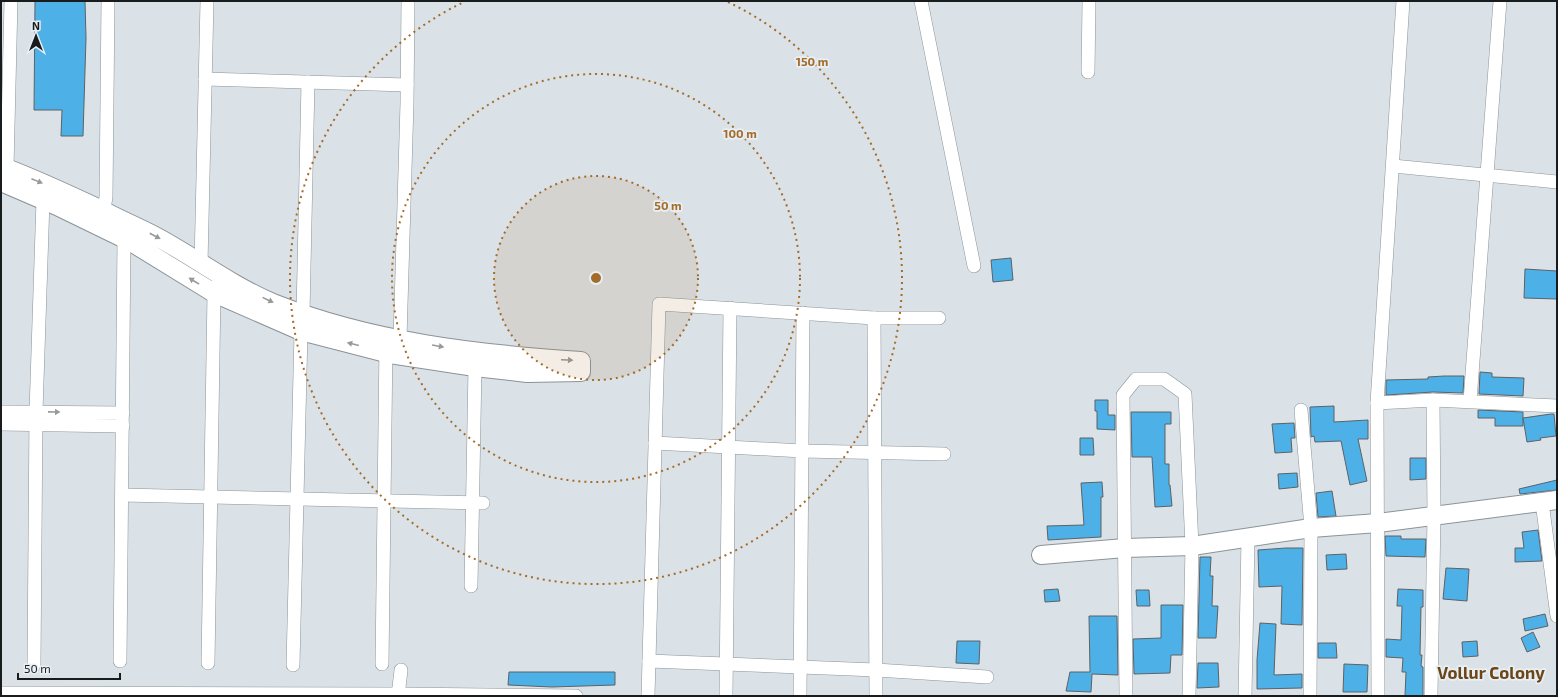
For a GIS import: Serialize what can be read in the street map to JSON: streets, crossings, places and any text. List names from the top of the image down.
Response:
{
  "districts": ["Vollur Colony"],
  "scale_bar": "50 m",
  "north": "top",
  "rings": ["150 m", "100 m", "50 m"]
}
